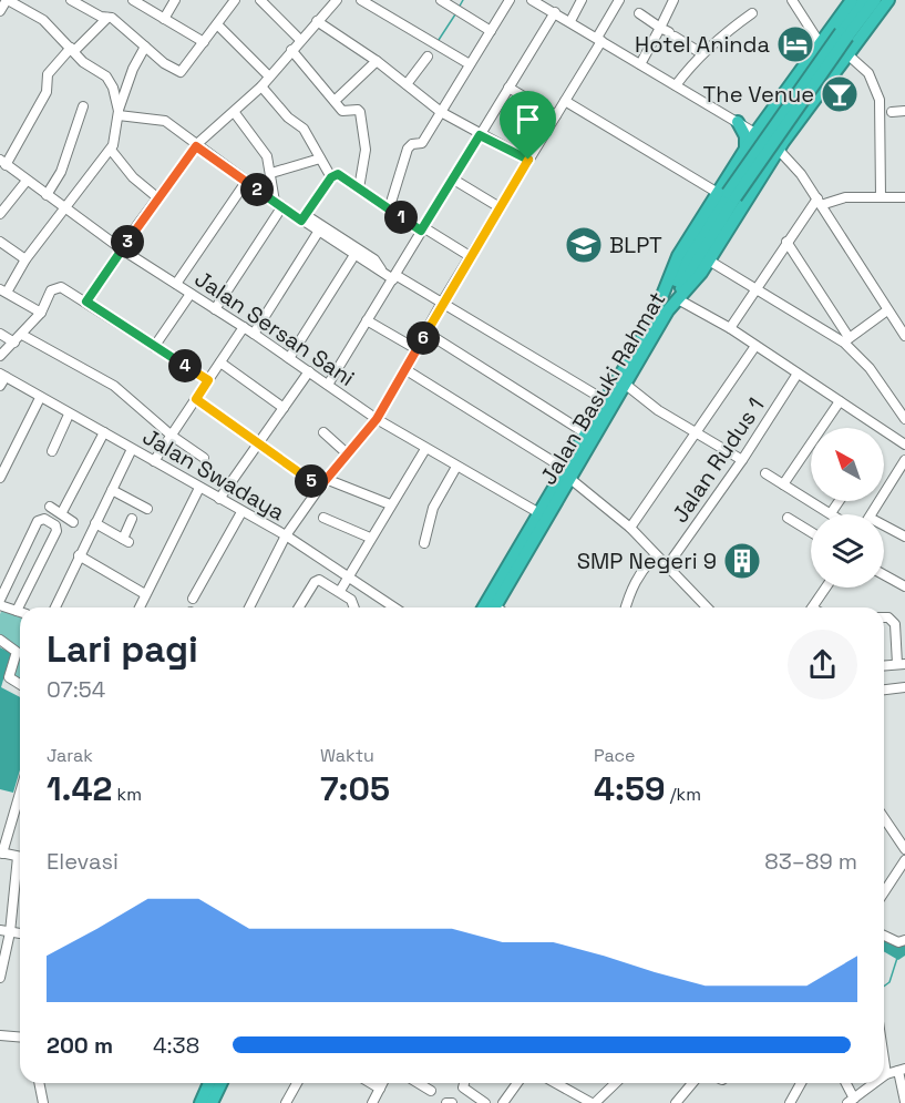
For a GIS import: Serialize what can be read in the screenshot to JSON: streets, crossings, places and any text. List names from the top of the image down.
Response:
{
  "streets": {
    "highway": ["Jalan Basuki Rahmat"],
    "street": ["Jalan Sersan Sani", "Jalan Rudus 1", "Jalan Swadaya"]
  },
  "crossings": [
    ["Jalan Sersan Sani", "Jalan Basuki Rahmat"]
  ],
  "places": {
    "hotel": ["Hotel Aninda"],
    "bar": ["The Venue"],
    "school or university": ["BLPT"],
    "building": ["SMP Negeri 9"]
  },
  "north": "top left",
  "page": {
    "pins": [
      "2",
      "1",
      "3",
      "6",
      "4",
      "5"
    ],
    "heading": ["Lari pagi", "07:54"],
    "stats": [
      ["Jarak", "1.42 km"],
      ["Waktu", "7:05"],
      ["Pace", "4:59 /km"]
    ],
    "chart": ["Elevasi", "83–89 m"],
    "list": [
      {
        "name": "200 m",
        "note": "4:38"
      }
    ]
  }
}
